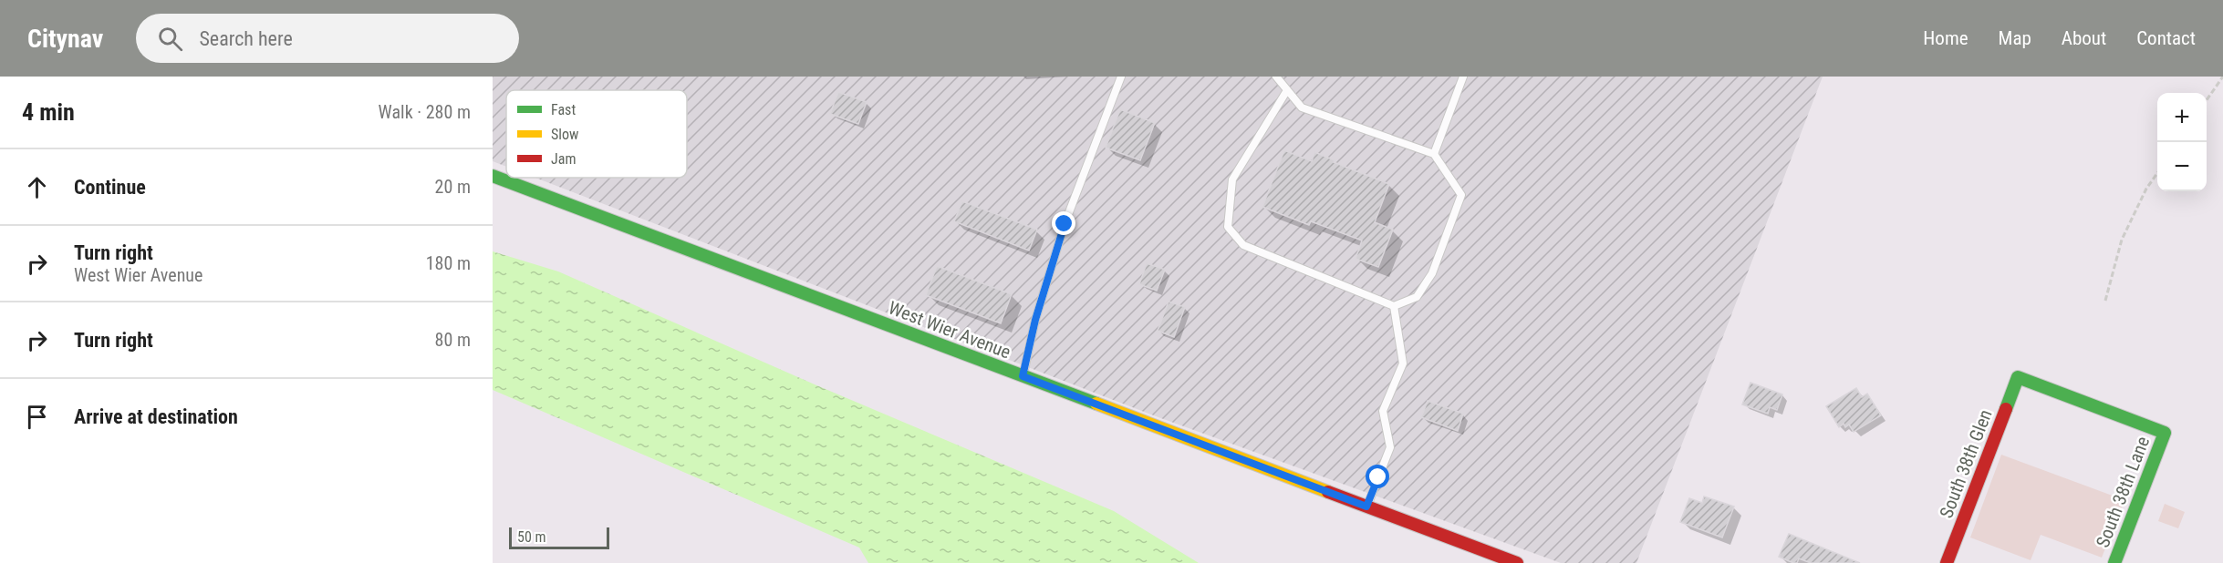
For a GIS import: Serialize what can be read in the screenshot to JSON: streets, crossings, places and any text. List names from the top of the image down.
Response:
{
  "streets": {
    "street": ["West Wier Avenue", "South 38th Glen", "South 38th Lane"]
  },
  "crossings": [
    ["South 38th Glen", "South 38th Lane"]
  ],
  "legend": ["Fast", "Slow", "Jam"],
  "scale_bar": "50 m",
  "page": {
    "header": "Citynav",
    "search": "Search here",
    "nav": [
      "Home",
      "Map",
      "About",
      "Contact"
    ],
    "heading": ["4 min", "Walk · 280 m"],
    "map_buttons": ["+", "−"],
    "list": [
      ["Continue", "20 m"],
      ["Turn right", "West Wier Avenue", "180 m"],
      ["Turn right", "80 m"],
      "Arrive at destination"
    ],
    "scale": "50 m"
  }
}
